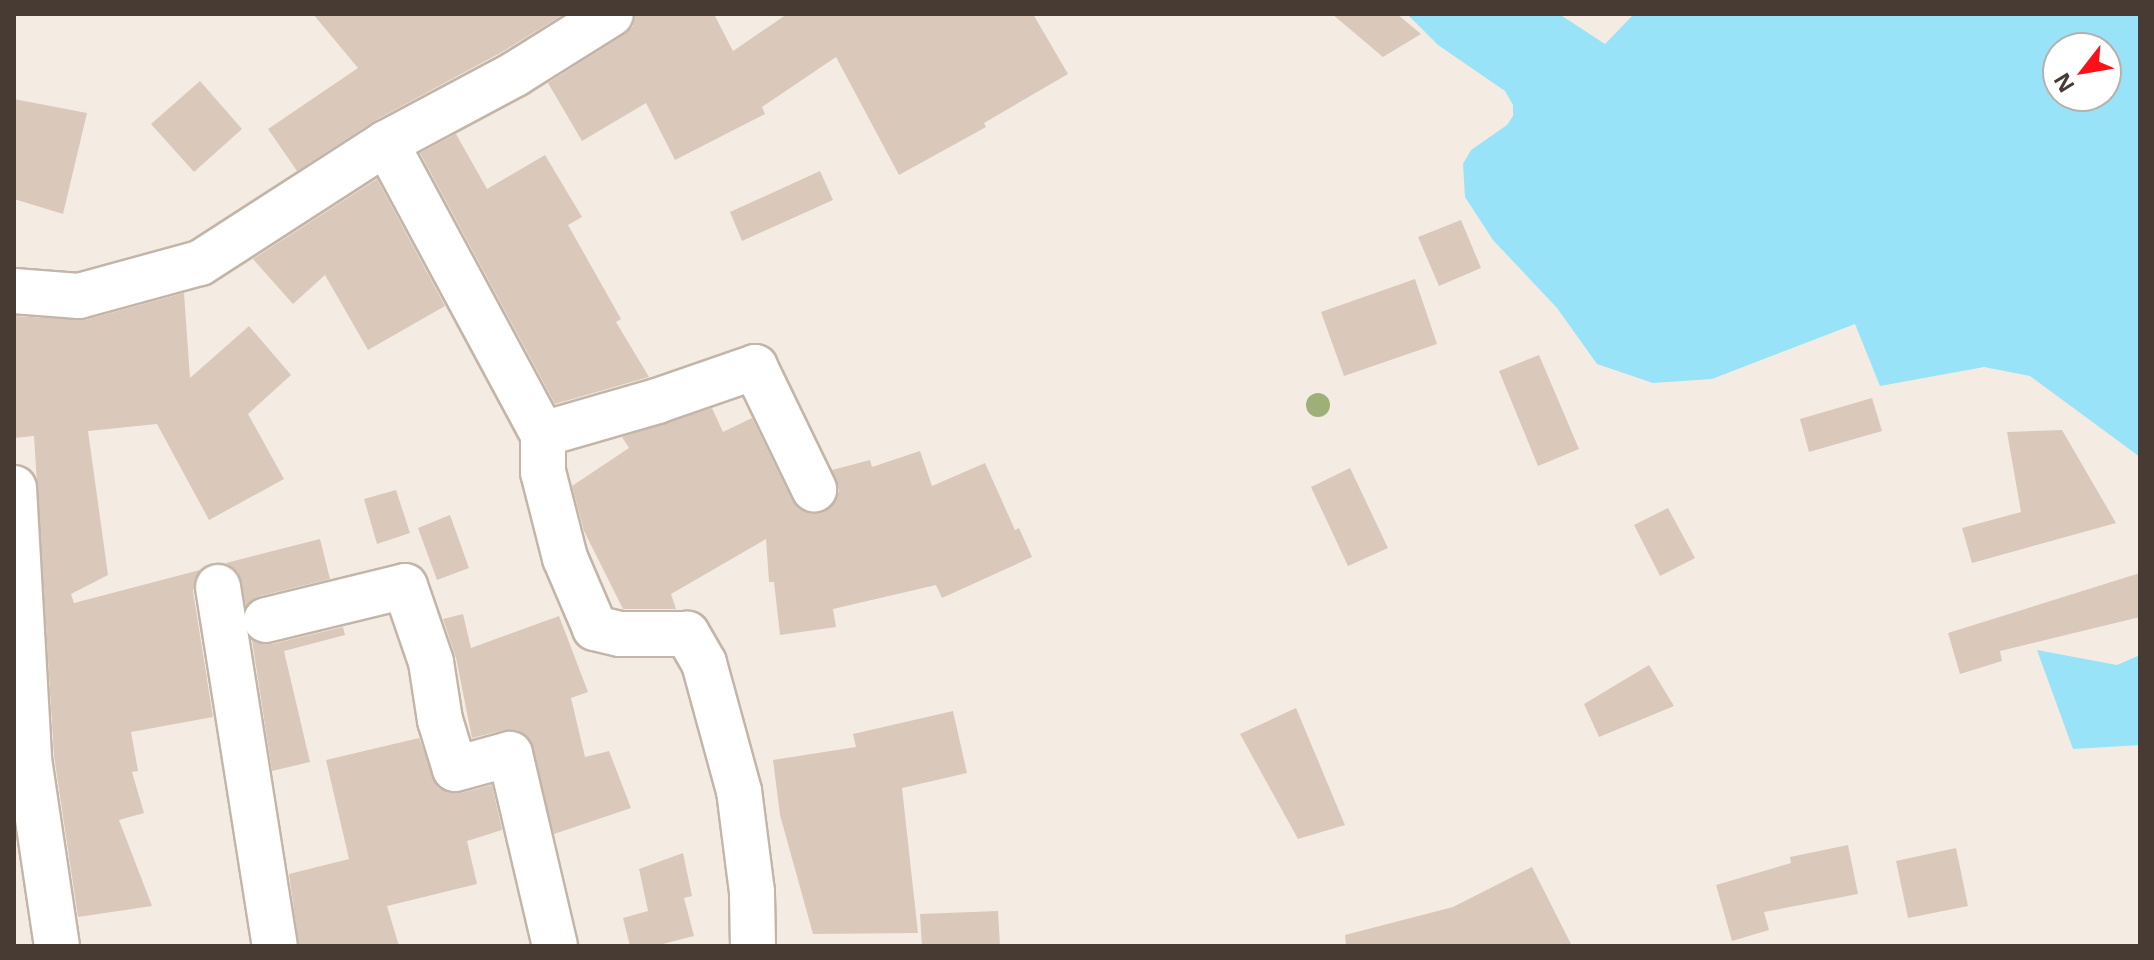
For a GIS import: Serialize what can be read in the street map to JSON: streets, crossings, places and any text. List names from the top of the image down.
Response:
{
  "north": "bottom left"
}
